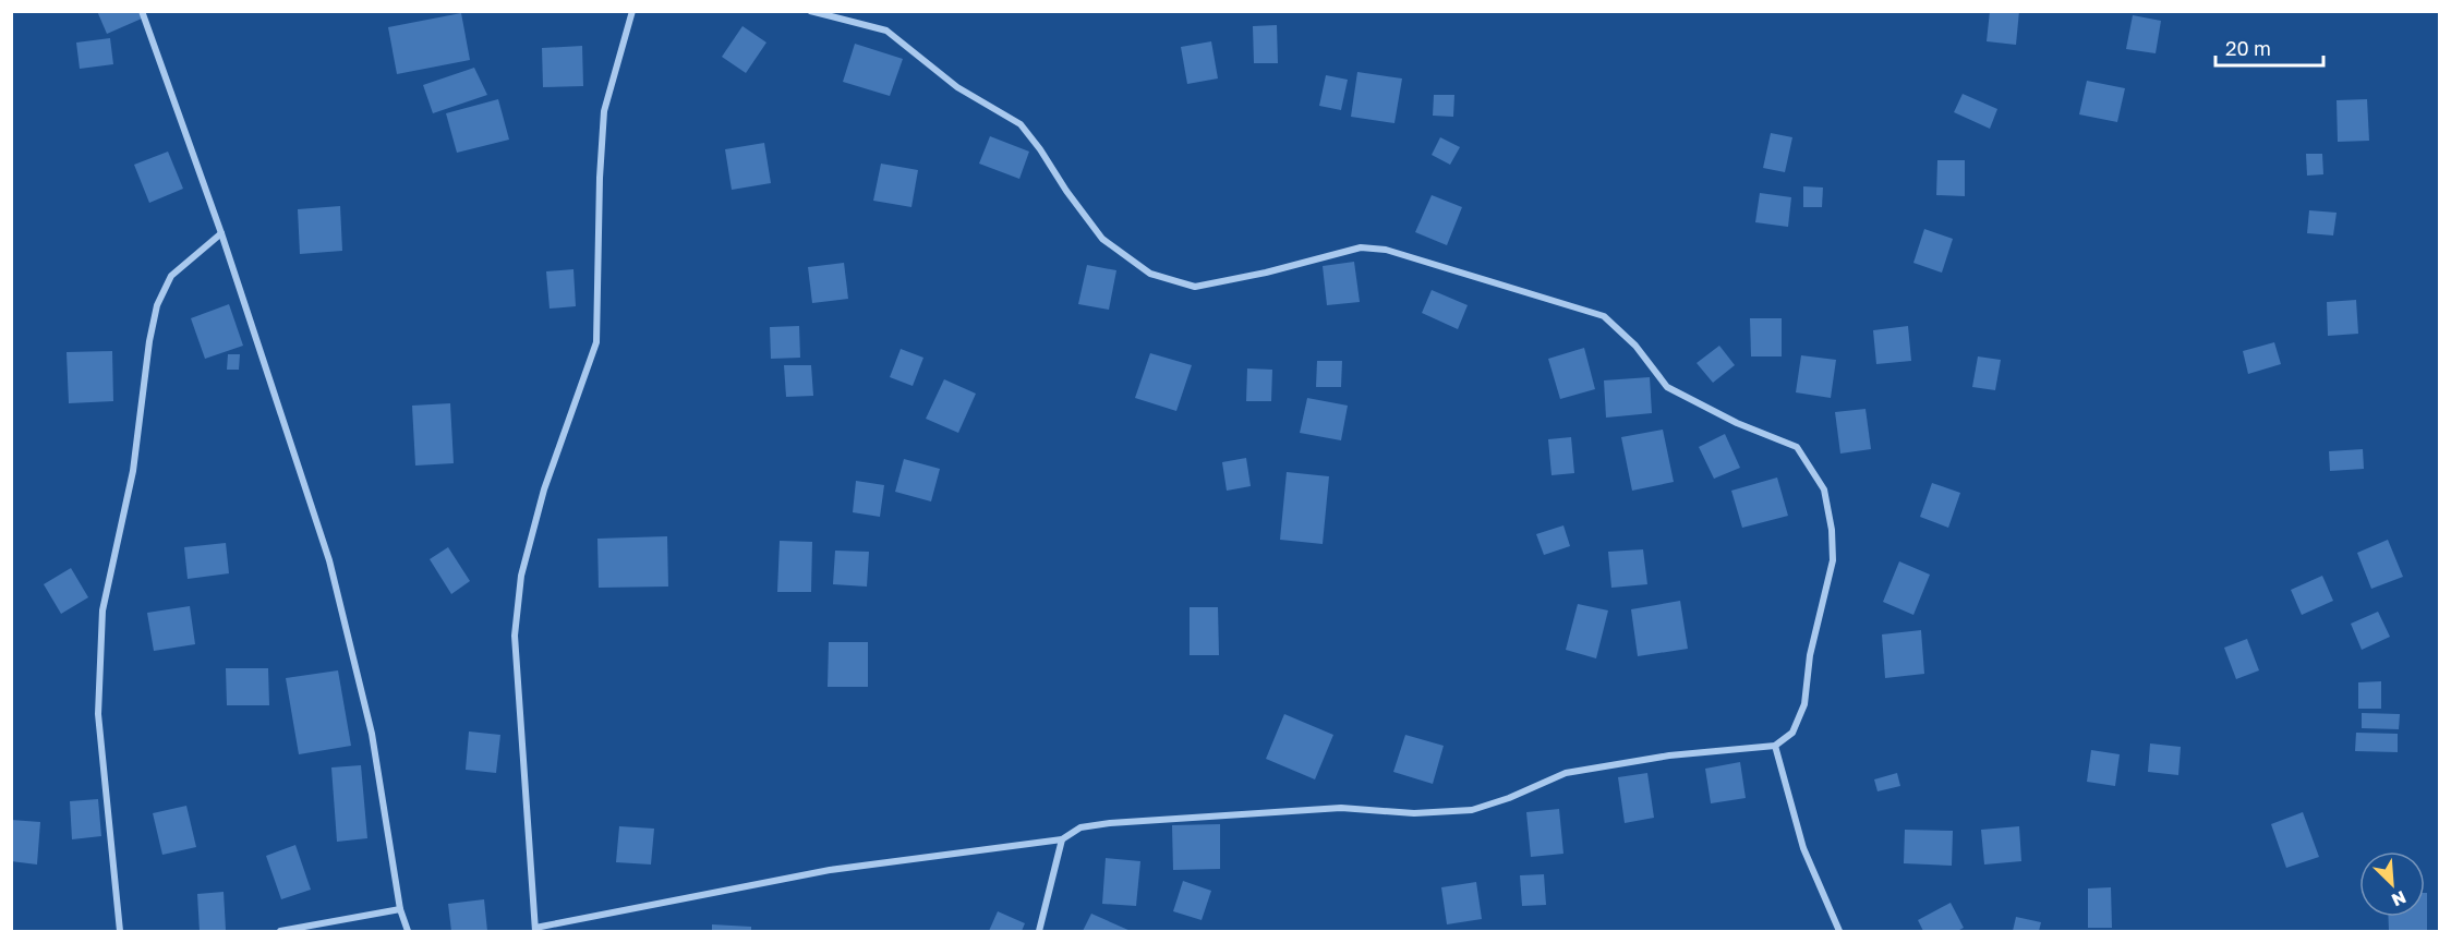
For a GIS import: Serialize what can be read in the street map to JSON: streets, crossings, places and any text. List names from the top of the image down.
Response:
{
  "scale_bar": "20 m",
  "north": "bottom right"
}
